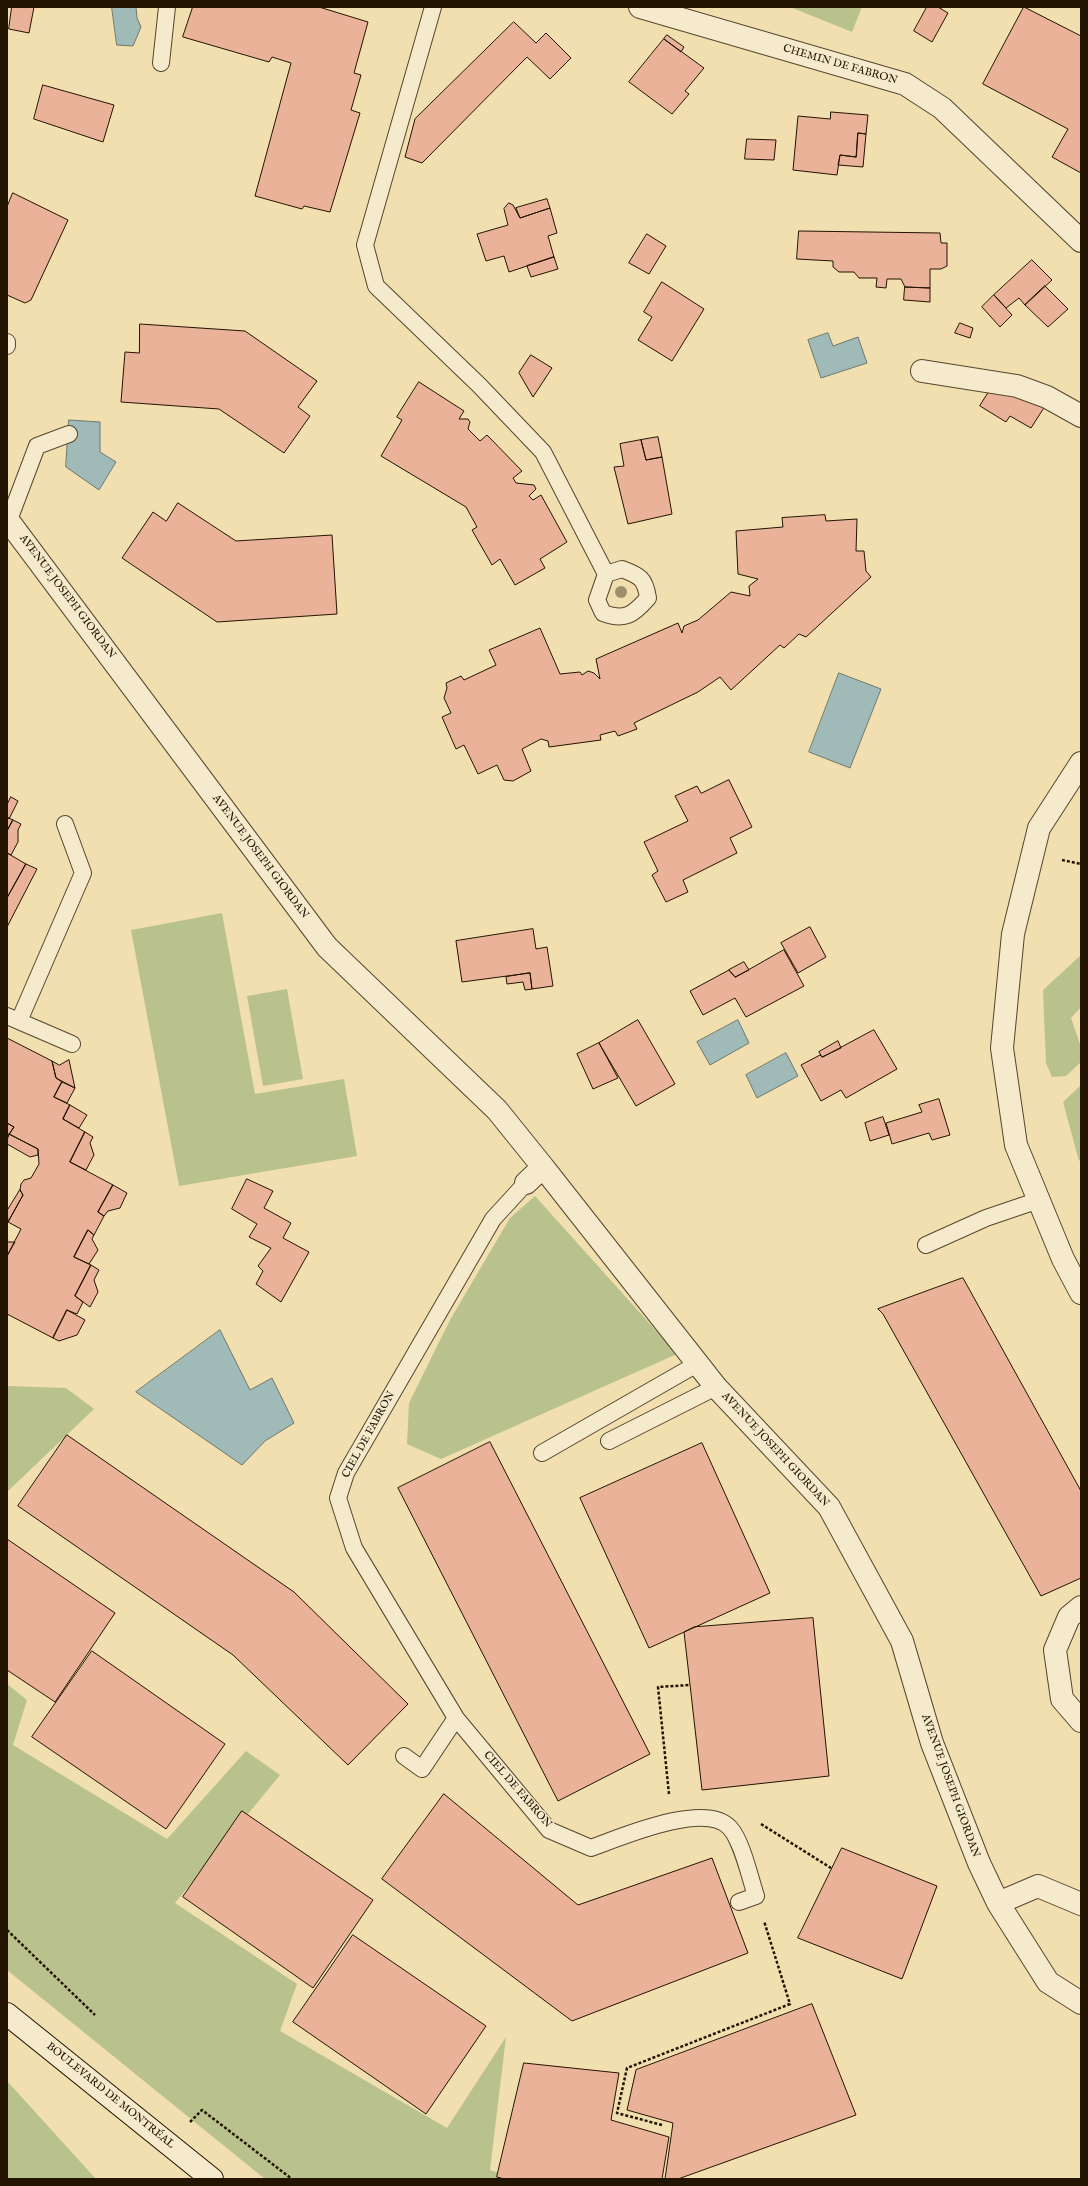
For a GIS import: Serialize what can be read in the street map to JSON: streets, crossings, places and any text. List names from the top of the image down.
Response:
{
  "streets": {
    "street": ["CHEMIN DE FABRON", "AVENUE JOSEPH GIORDAN", "BOULEVARD DE MONTRÉAL"],
    "lane": ["CIEL DE FABRON"]
  }
}
